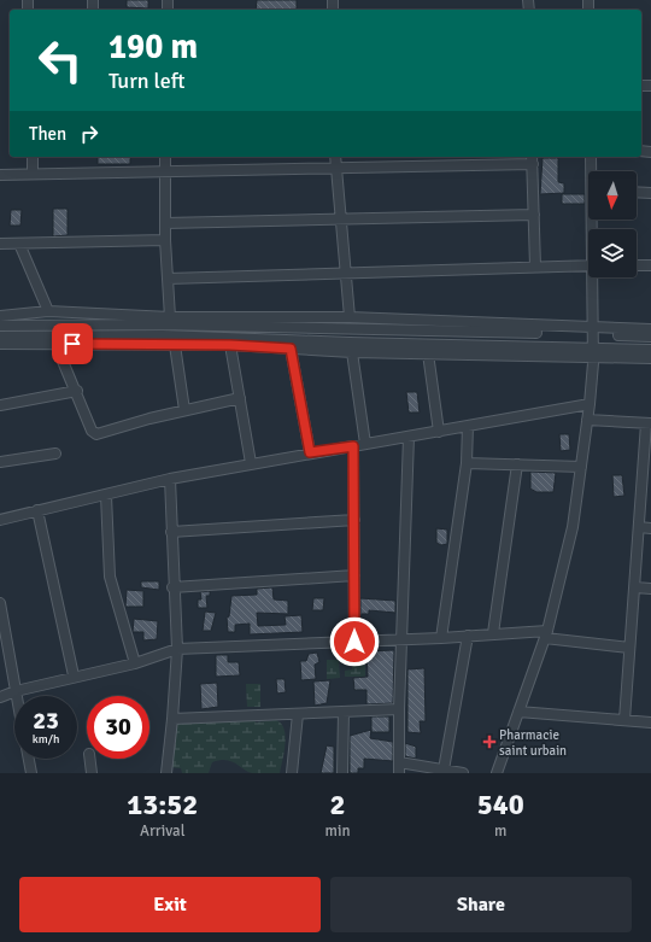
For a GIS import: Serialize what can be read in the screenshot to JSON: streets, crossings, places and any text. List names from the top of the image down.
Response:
{
  "places": {
    "health": ["Pharmacie saint urbain"]
  },
  "north": "bottom",
  "page": {
    "turn": ["190 m", "Turn left"],
    "then": "Then",
    "speed": "23 km/h",
    "limit": "30",
    "eta": [
      "13:52",
      "Arrival",
      "2",
      "min",
      "540",
      "m"
    ],
    "buttons": ["Exit", "Share"]
  }
}
